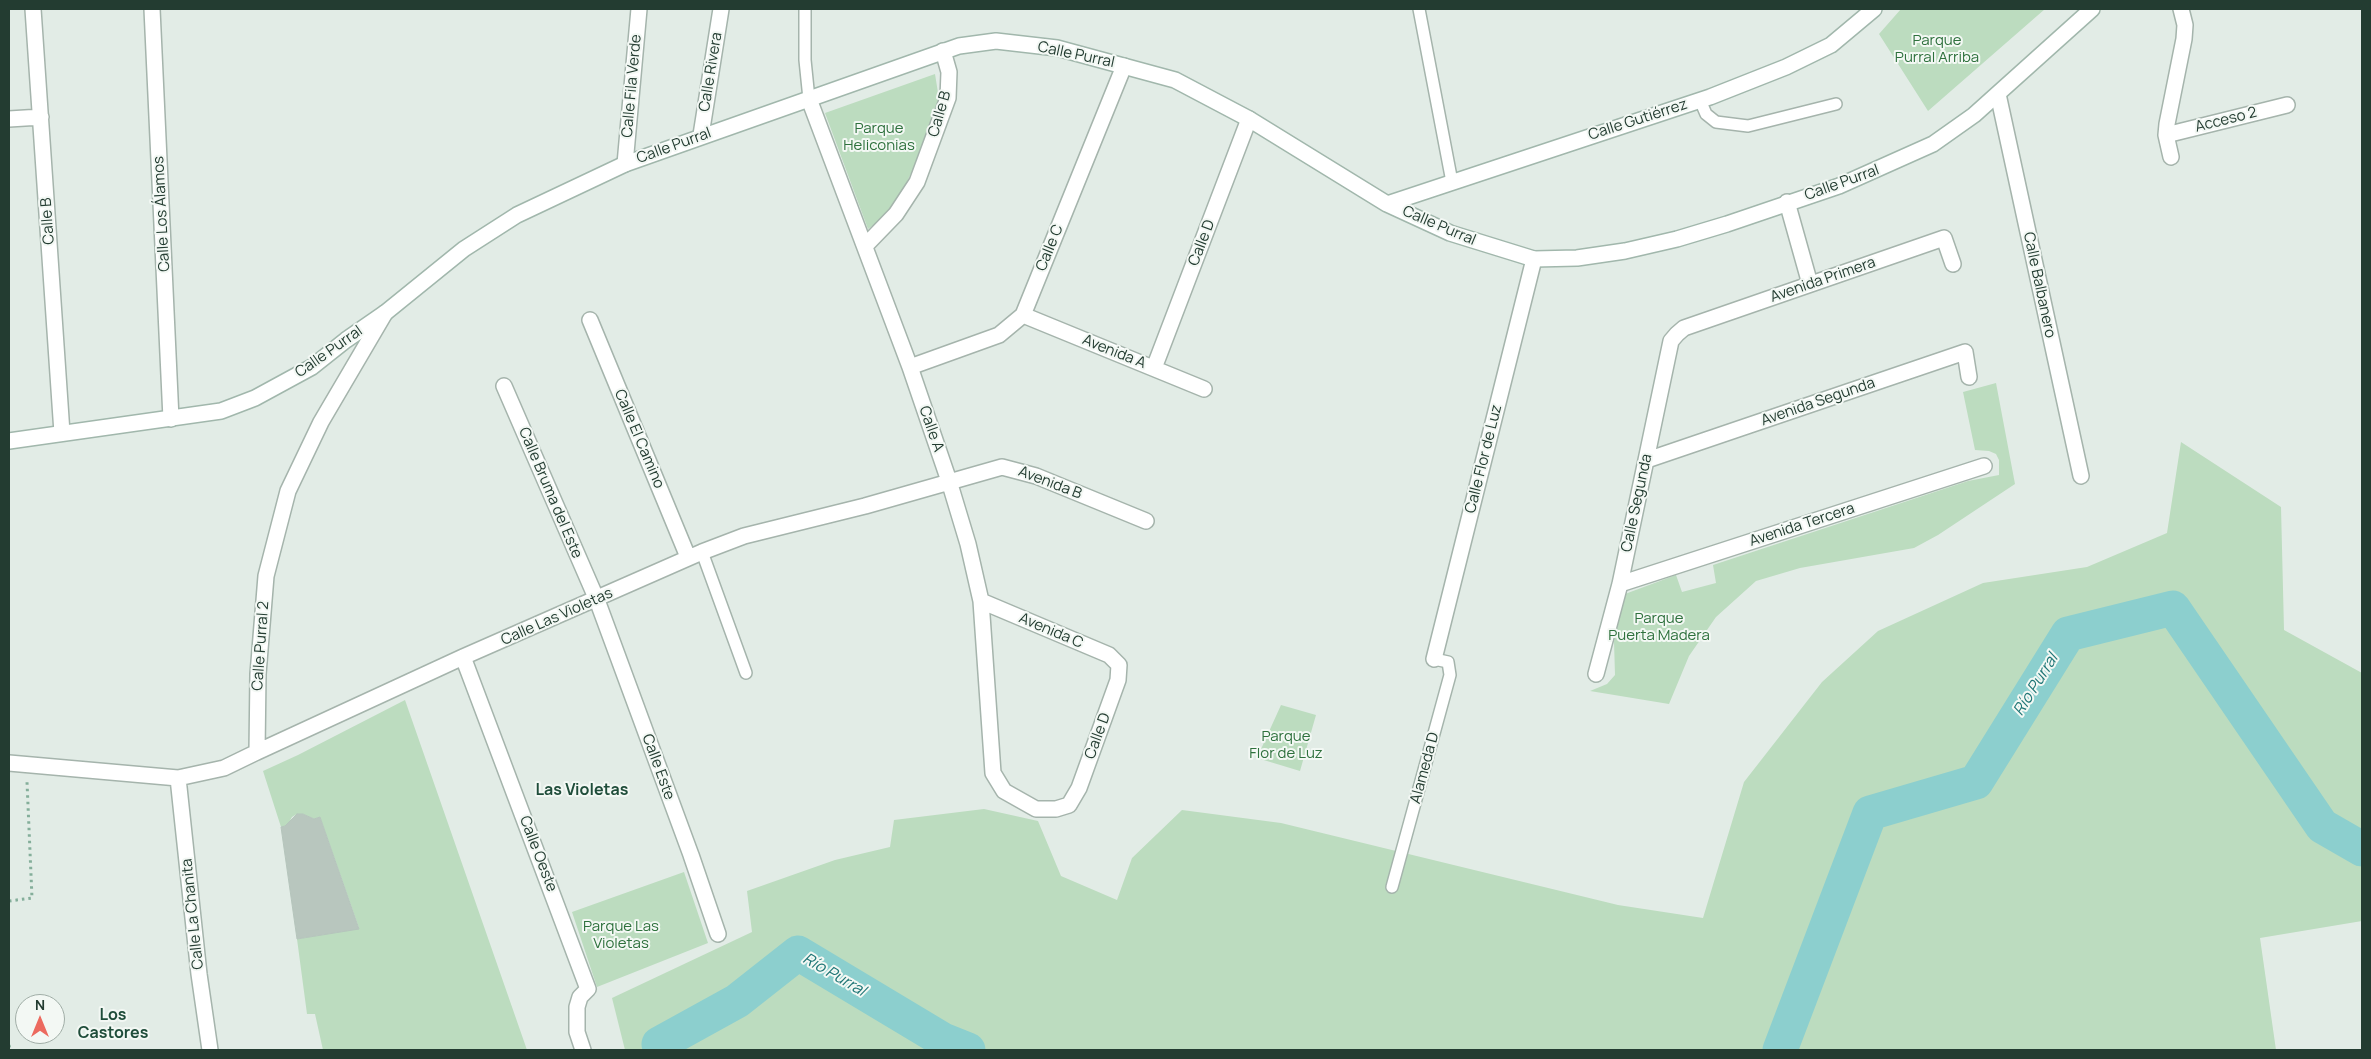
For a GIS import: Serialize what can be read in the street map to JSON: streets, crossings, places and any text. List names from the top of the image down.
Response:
{
  "streets": {
    "street": [
      "Calle Purral",
      "Calle Rivera",
      "Calle Fila Verde",
      "Calle B",
      "Calle Gutiérrez",
      "Acceso 2",
      "Calle Los Álamos",
      "Calle D",
      "Calle C",
      "Avenida Primera",
      "Calle Balbanero",
      "Avenida A",
      "Avenida Segunda",
      "Calle A",
      "Calle El Camino",
      "Calle Flor de Luz",
      "Avenida B",
      "Calle Bruma del Este",
      "Calle Segunda",
      "Avenida Tercera",
      "Calle Las Violetas",
      "Avenida C",
      "Calle Purral 2",
      "Calle Este",
      "Calle Oeste",
      "Calle La Chanita"
    ],
    "lane": ["Alameda D"]
  },
  "crossings": [
    ["Calle Purral", "Calle Rivera"],
    ["Calle Purral", "Calle Fila Verde"],
    ["Calle Purral", "Calle B"],
    ["Calle Purral", "Calle Gutiérrez"],
    ["Calle Purral", "Calle Los Álamos"],
    ["Calle Purral", "Calle D"],
    ["Calle Purral", "Calle C"],
    ["Calle Purral", "Calle Balbanero"],
    ["Calle Purral", "Calle A"],
    ["Calle Purral", "Calle Flor de Luz"],
    ["Calle Purral", "Calle Purral 2"],
    ["Calle B", "Calle A"],
    ["Calle D", "Avenida A"],
    ["Calle D", "Calle A"],
    ["Calle D", "Avenida C"],
    ["Calle C", "Avenida A"],
    ["Calle C", "Calle A"],
    ["Avenida Primera", "Calle Segunda"],
    ["Avenida Segunda", "Calle Segunda"],
    ["Calle A", "Avenida B"],
    ["Calle A", "Avenida C"],
    ["Calle El Camino", "Calle Las Violetas"],
    ["Calle Flor de Luz", "Alameda D"],
    ["Avenida B", "Calle Las Violetas"],
    ["Calle Bruma del Este", "Calle Las Violetas"],
    ["Calle Bruma del Este", "Calle Este"],
    ["Calle Segunda", "Avenida Tercera"],
    ["Calle Las Violetas", "Calle Purral 2"],
    ["Calle Las Violetas", "Calle Este"],
    ["Calle Las Violetas", "Calle Oeste"]
  ],
  "districts": ["Las Violetas", "Los Castores"],
  "water": ["Río Purral"],
  "parks": [
    "Parque Purral Arriba",
    "Parque Heliconias",
    "Parque Puerta Madera",
    "Parque Flor de Luz",
    "Parque Las Violetas"
  ],
  "north": "top"
}
